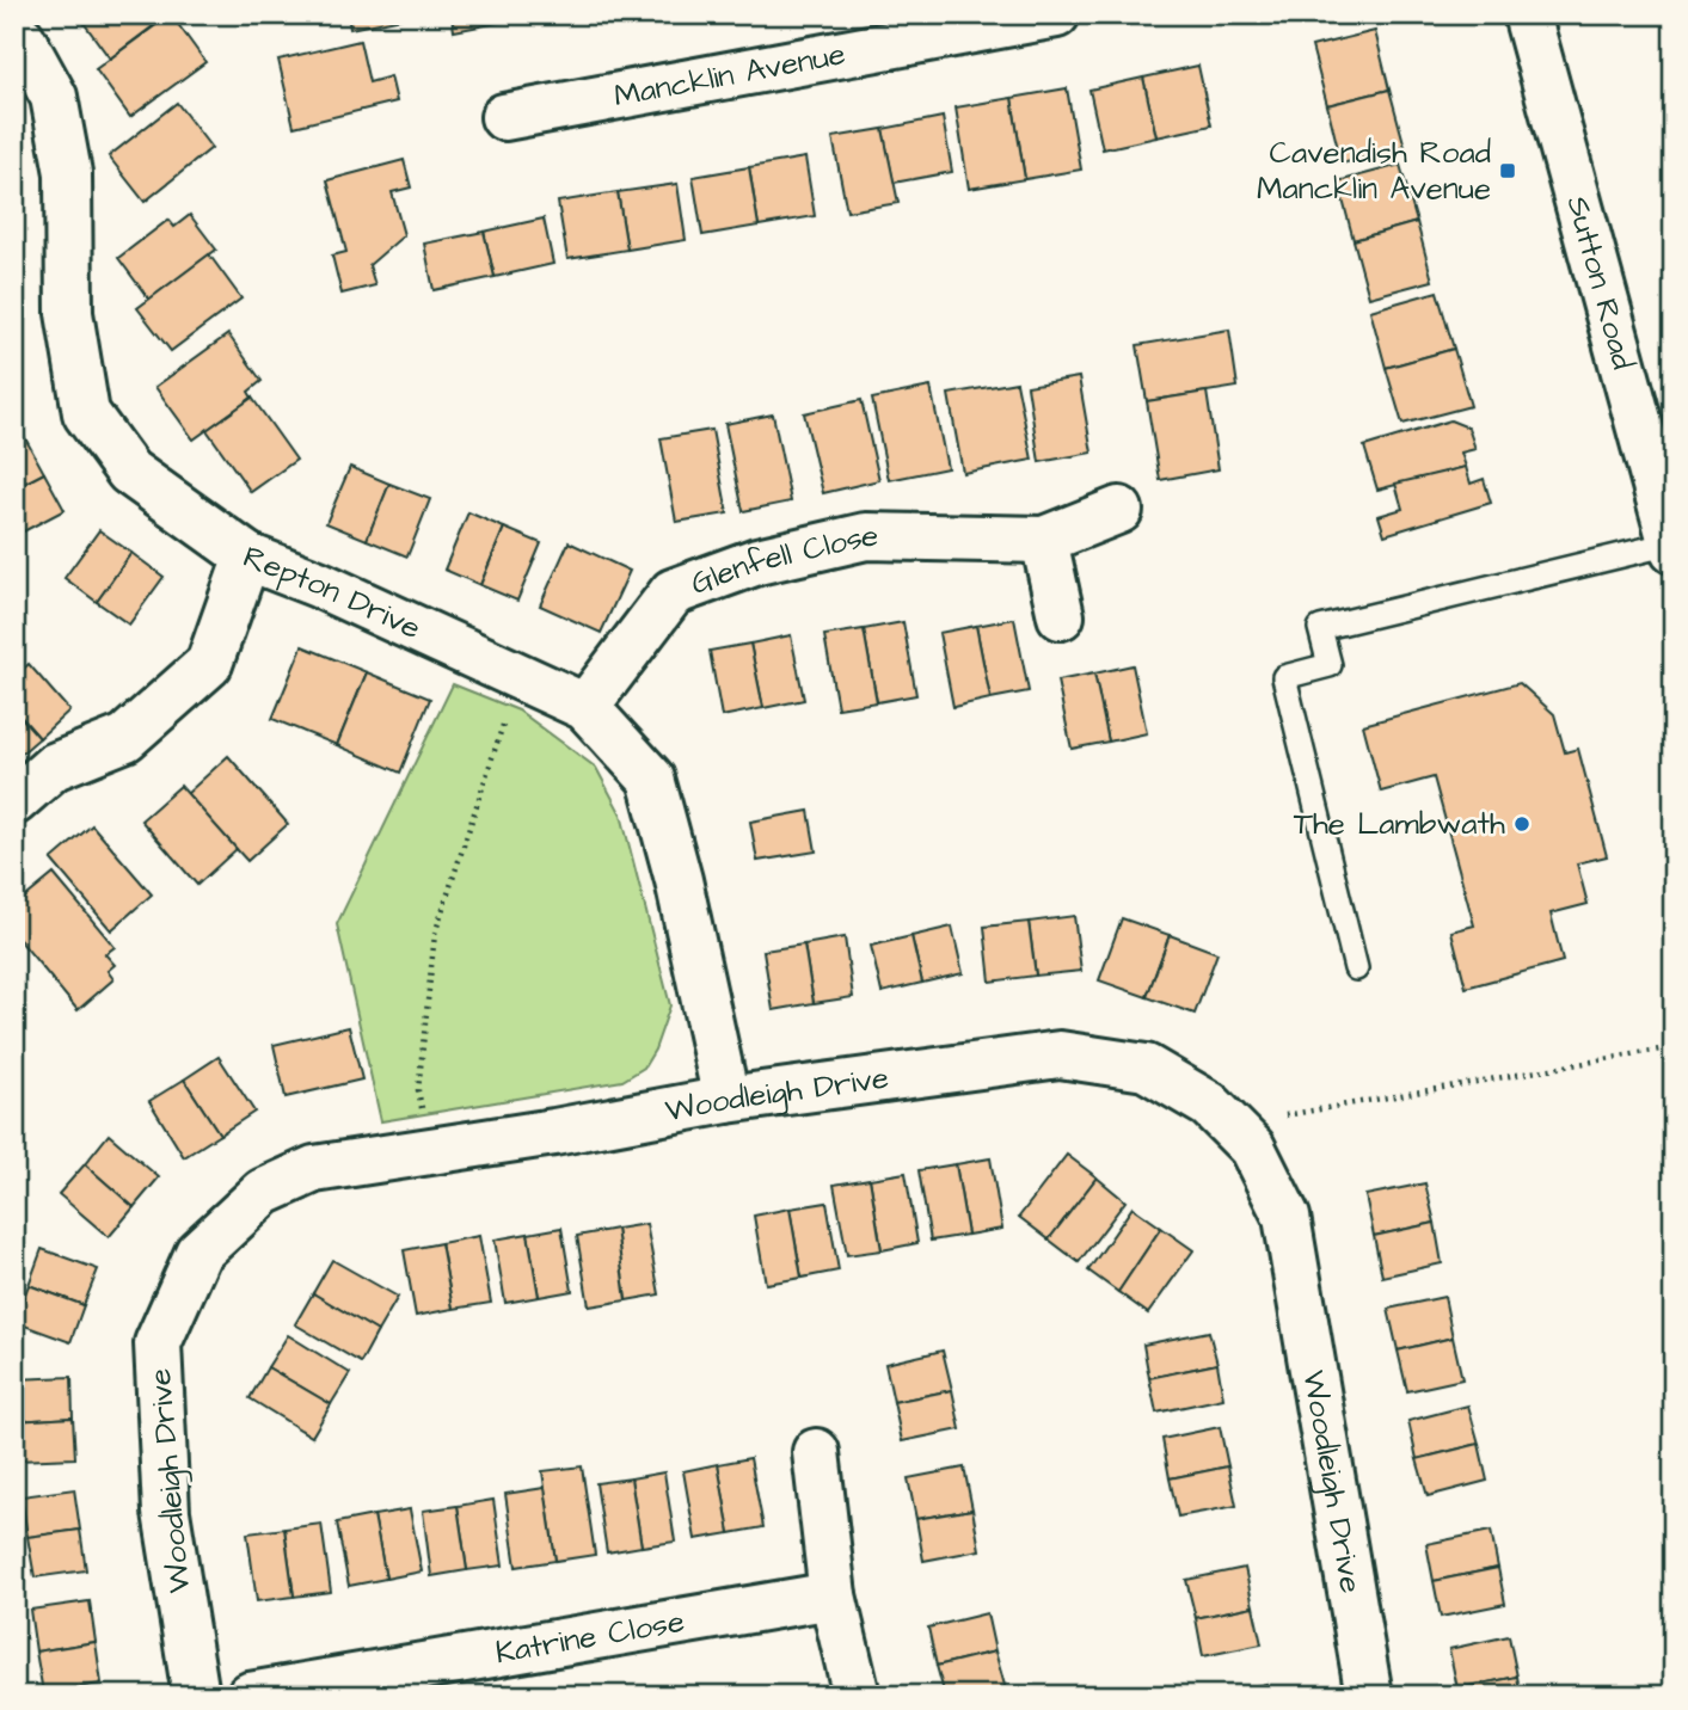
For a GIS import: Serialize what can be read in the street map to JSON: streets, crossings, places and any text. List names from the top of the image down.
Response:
{
  "streets": {
    "street": [
      "Mancklin Avenue",
      "Sutton Road",
      "Glenfell Close",
      "Repton Drive",
      "Woodleigh Drive",
      "Katrine Close"
    ]
  },
  "crossings": [
    ["Glenfell Close", "Repton Drive"],
    ["Repton Drive", "Woodleigh Drive"]
  ],
  "places": {
    "transit": ["Cavendish Road Mancklin Avenue"],
    "other": ["The Lambwath"]
  }
}
